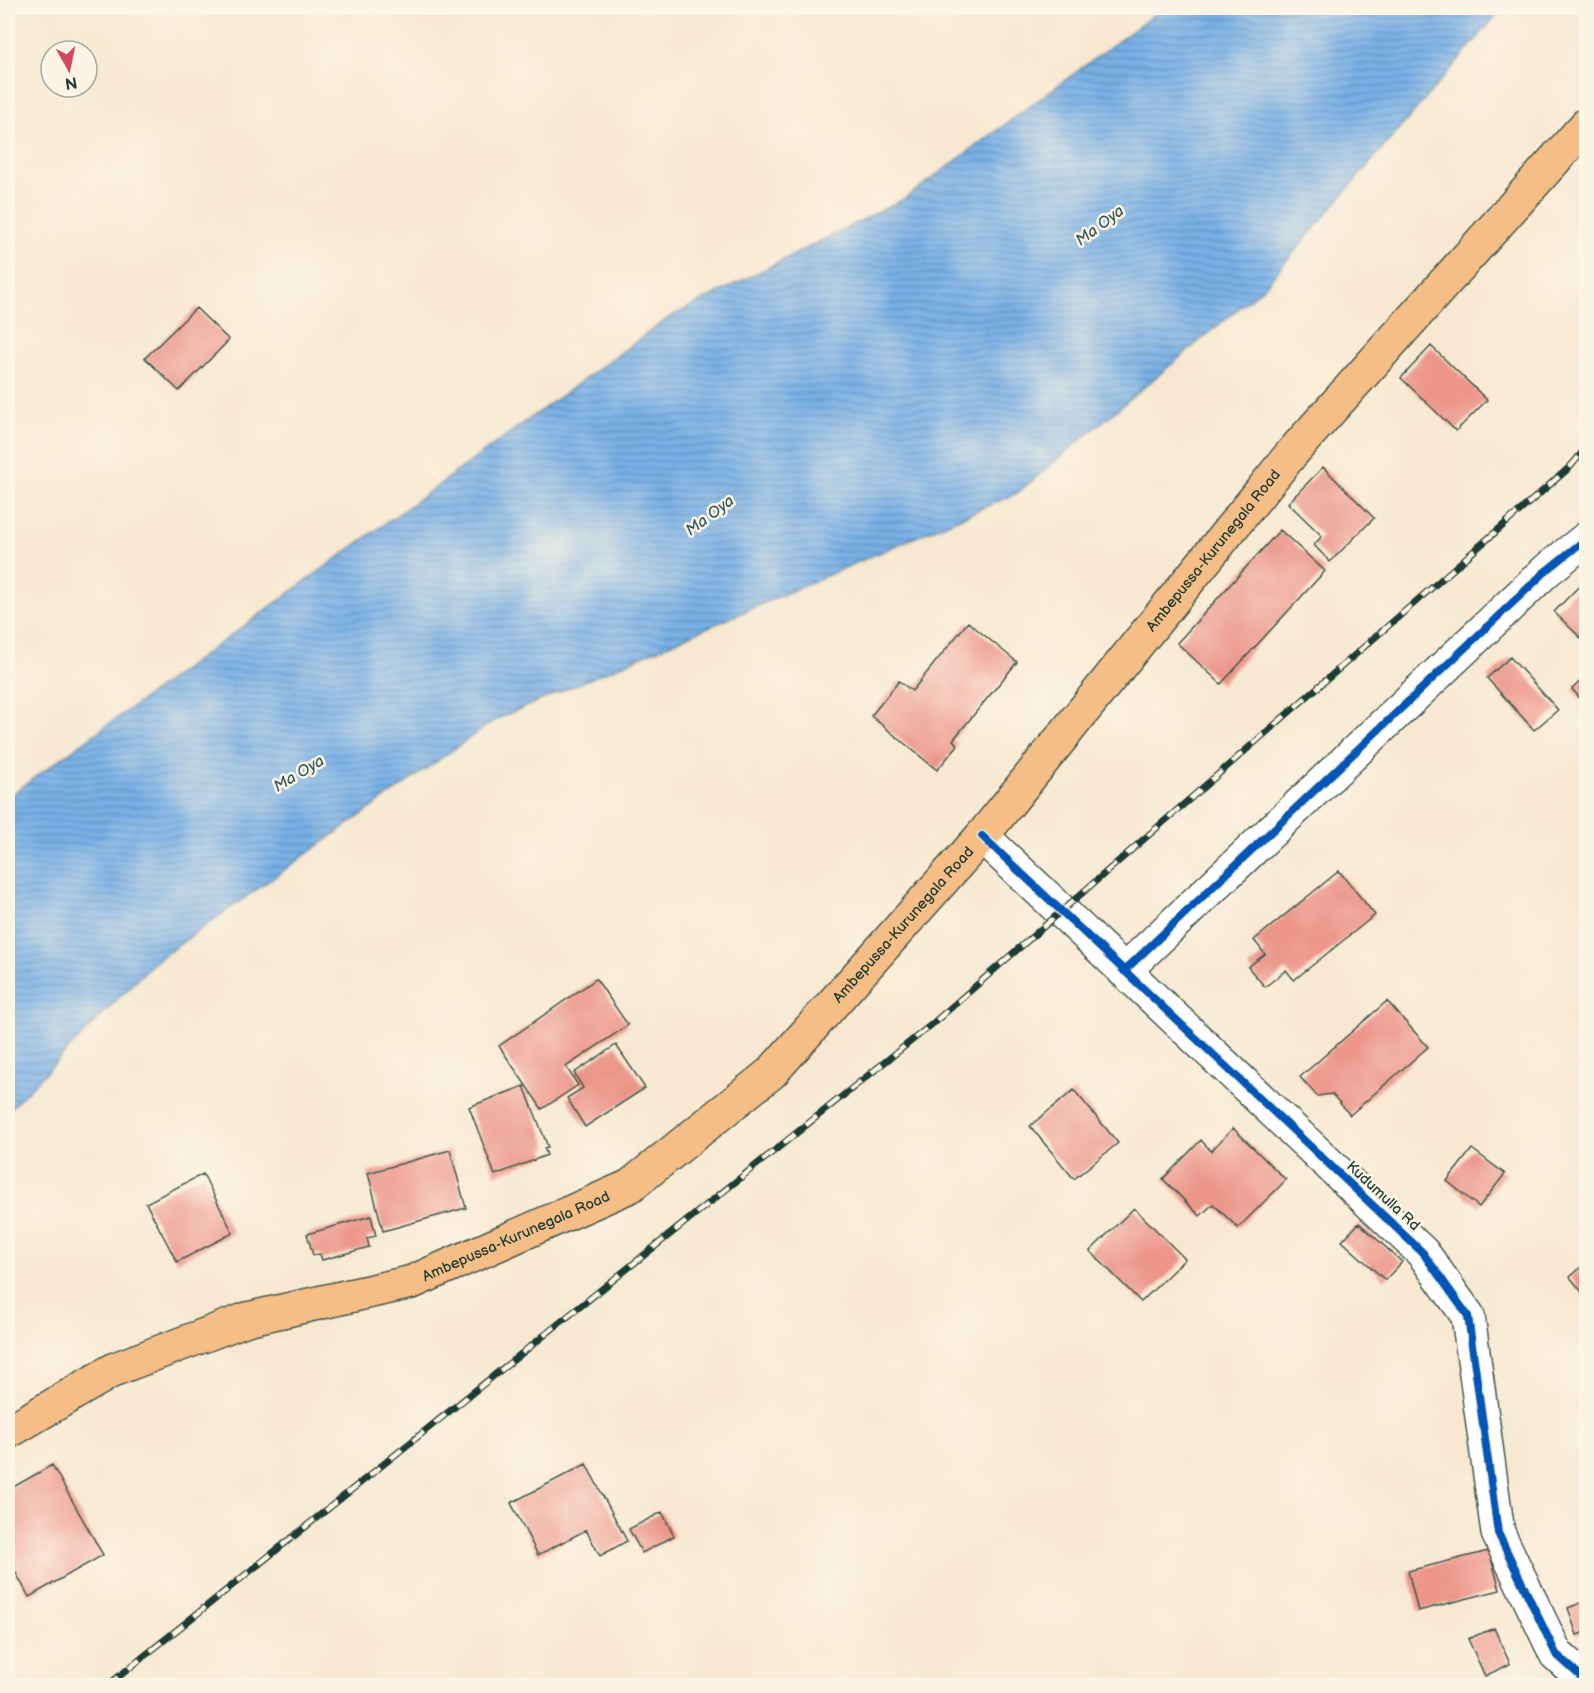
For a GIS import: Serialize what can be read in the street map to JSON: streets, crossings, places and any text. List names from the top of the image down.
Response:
{
  "streets": {
    "highway": ["Ambepussa-Kurunegala Road"],
    "street": ["Kudumulla Rd"]
  },
  "crossings": [
    ["Ambepussa-Kurunegala Road", "Kudumulla Rd"]
  ],
  "water": ["Ma Oya"],
  "north": "bottom"
}
